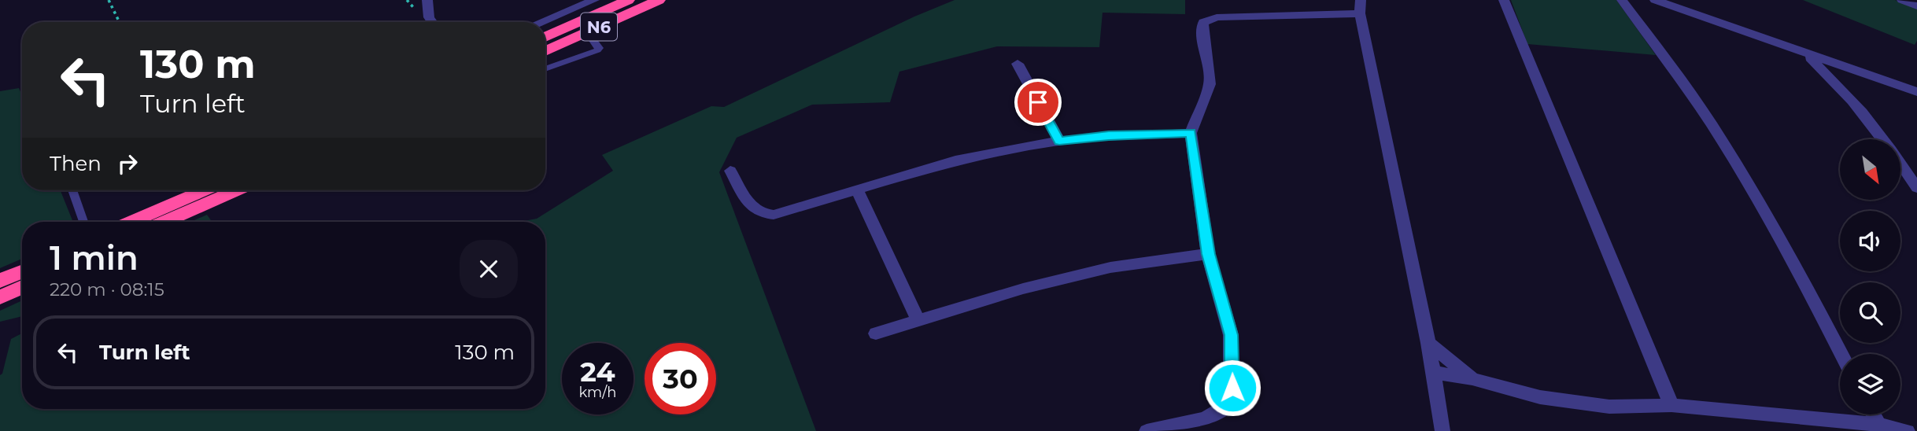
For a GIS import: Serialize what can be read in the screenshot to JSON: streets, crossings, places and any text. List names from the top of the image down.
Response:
{
  "streets": {
    "highway": ["N6"]
  },
  "north": "bottom right",
  "page": {
    "turn": ["130 m", "Turn left"],
    "then": "Then",
    "heading": ["1 min", "220 m · 08:15"],
    "list": [
      {
        "name": "Turn left",
        "value": "130 m"
      }
    ],
    "speed": "24 km/h",
    "limit": "30"
  }
}
